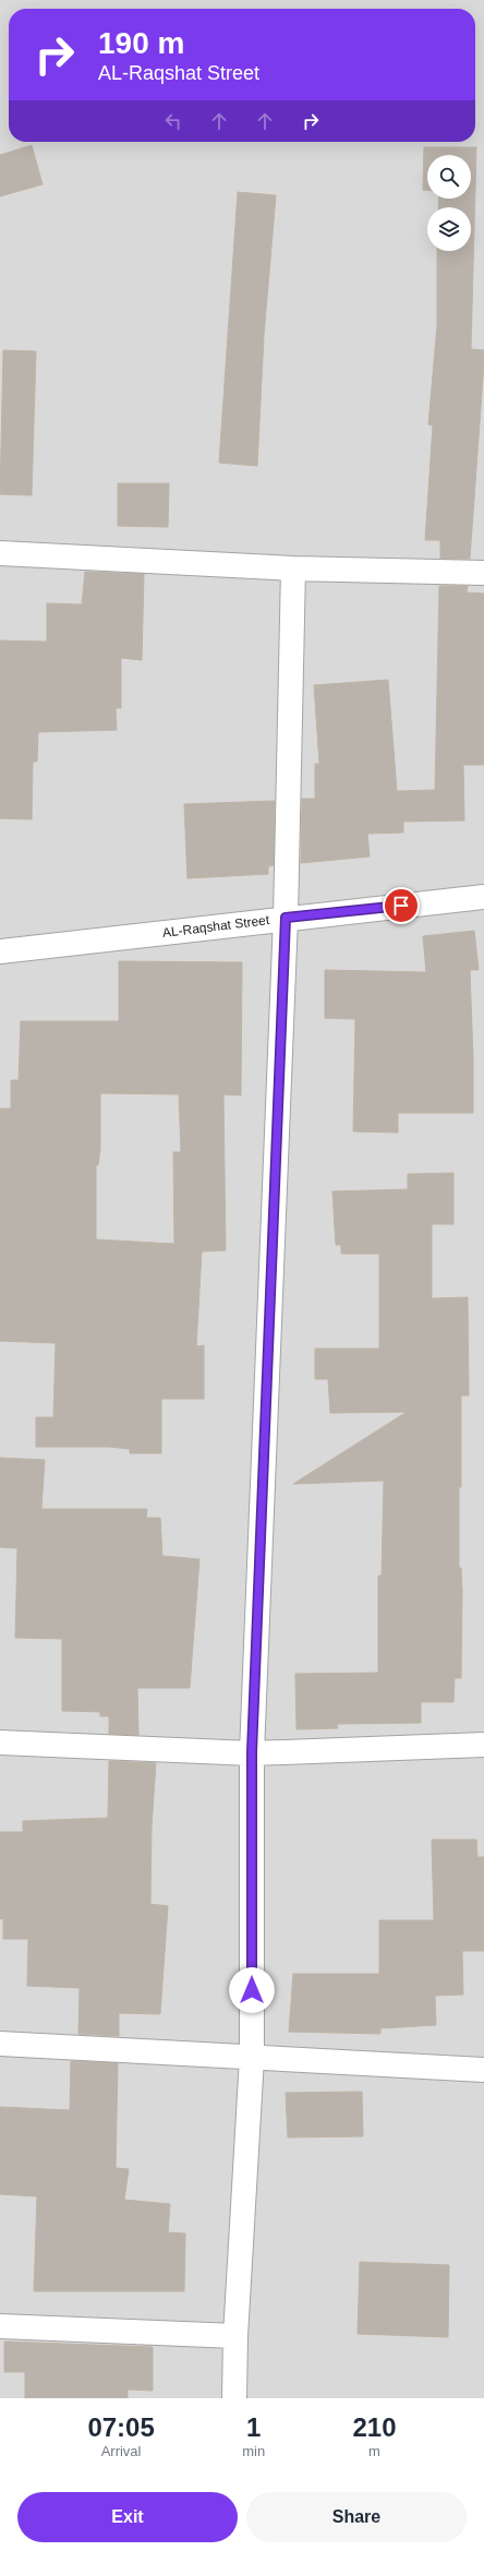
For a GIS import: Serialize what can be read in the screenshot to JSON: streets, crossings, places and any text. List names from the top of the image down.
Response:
{
  "streets": {
    "street": ["AL-Raqshat Street"]
  },
  "page": {
    "turn": ["190 m", "AL-Raqshat Street"],
    "eta": [
      "07:05",
      "Arrival",
      "1",
      "min",
      "210",
      "m"
    ],
    "buttons": ["Exit", "Share"]
  }
}
